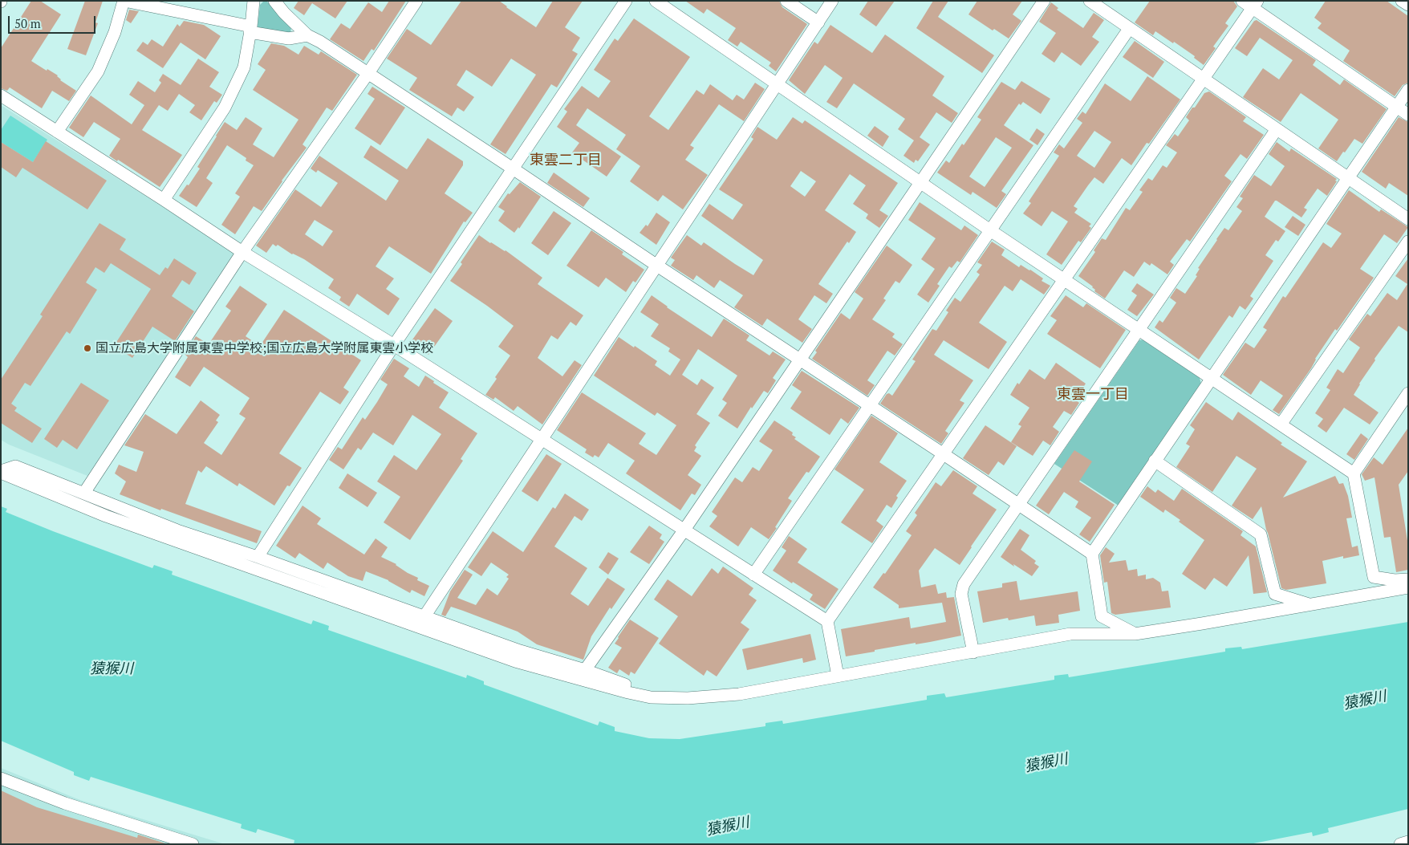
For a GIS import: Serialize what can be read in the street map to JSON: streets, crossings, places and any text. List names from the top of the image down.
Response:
{
  "districts": ["東雲二丁目", "東雲一丁目"],
  "water": ["猿猴川"],
  "places": ["国立広島大学附属東雲中学校;国立広島大学附属東雲小学校"],
  "scale_bar": "50 m"
}
